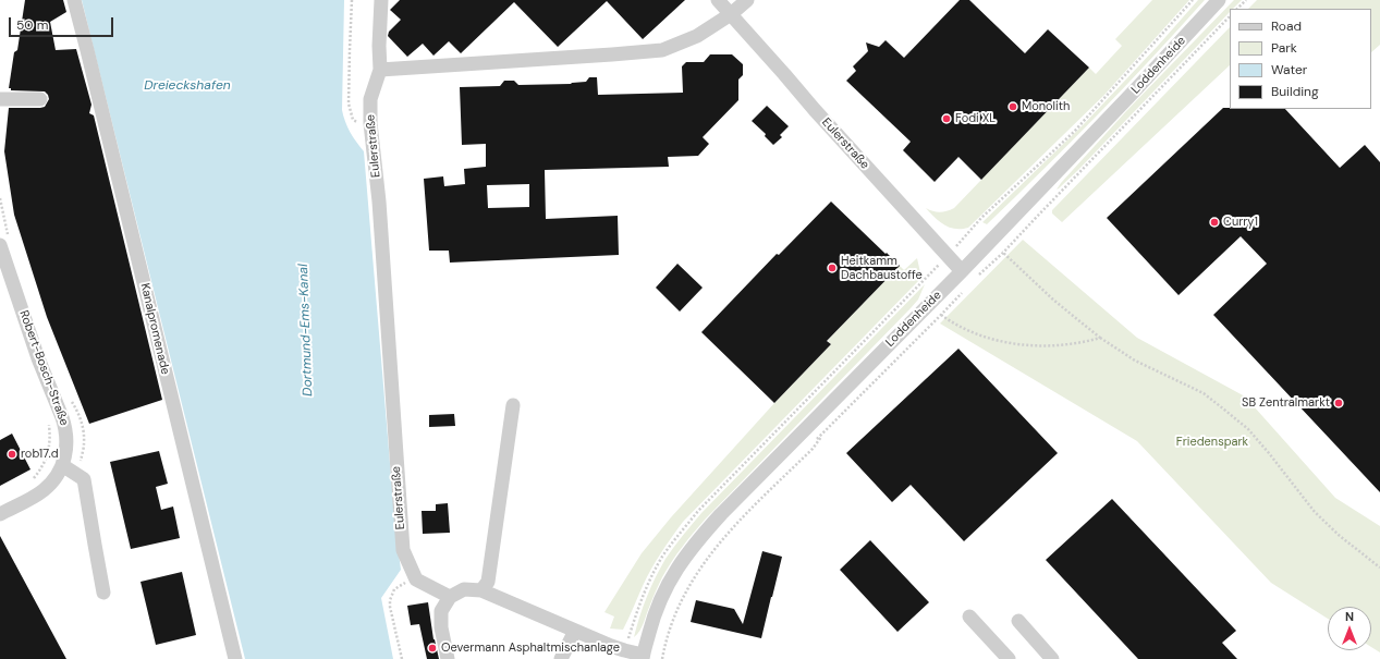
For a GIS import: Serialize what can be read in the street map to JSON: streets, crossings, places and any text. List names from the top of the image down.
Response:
{
  "streets": {
    "street": [
      "Loddenheide",
      "Eulerstraße",
      "Kanalpromenade",
      "Robert-Bosch-Straße"
    ]
  },
  "crossings": [
    ["Loddenheide", "Eulerstraße"]
  ],
  "water": ["Dreieckshafen", "Dortmund-Ems-Kanal"],
  "parks": ["Friedenspark"],
  "places": [
    "Monolith",
    "Fodi XL",
    "Curry1",
    "Heitkamm Dachbaustoffe",
    "SB Zentralmarkt",
    "rob17.d",
    "Oevermann Asphaltmischanlage"
  ],
  "legend": [
    "Road",
    "Park",
    "Water",
    "Building"
  ],
  "scale_bar": "50 m",
  "north": "top"
}
